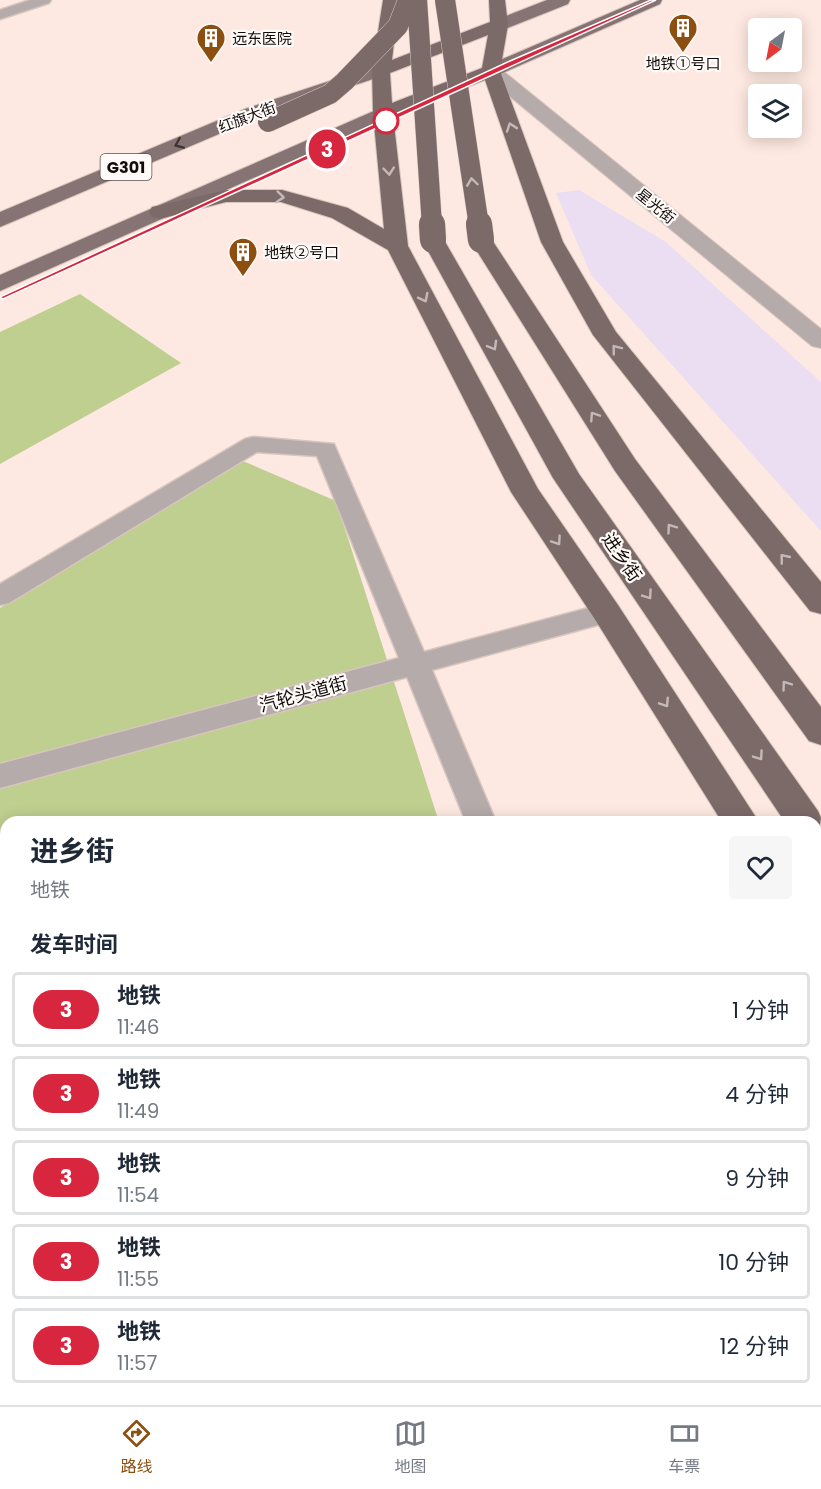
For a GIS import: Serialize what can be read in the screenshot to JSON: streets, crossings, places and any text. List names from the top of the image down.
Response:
{
  "streets": {
    "highway": ["红旗大街", "进乡街"],
    "main road": ["G301"],
    "street": ["星光街"],
    "lane": ["汽轮头道街"]
  },
  "places": {
    "building": ["地铁①号口", "远东医院", "地铁②号口"]
  },
  "lines": ["metro line 3"],
  "north": "bottom left",
  "page": {
    "on_map": "3",
    "heading": [
      ["进乡街", "地铁"],
      "发车时间"
    ],
    "list": [
      {
        "mark": "3",
        "name": "地铁",
        "note": "11:46",
        "value": "1 分钟"
      },
      {
        "mark": "3",
        "name": "地铁",
        "note": "11:49",
        "value": "4 分钟"
      },
      {
        "mark": "3",
        "name": "地铁",
        "note": "11:54",
        "value": "9 分钟"
      },
      {
        "mark": "3",
        "name": "地铁",
        "note": "11:55",
        "value": "10 分钟"
      },
      {
        "mark": "3",
        "name": "地铁",
        "note": "11:57",
        "value": "12 分钟"
      }
    ],
    "tabs": ["路线", "地图", "车票"]
  }
}
